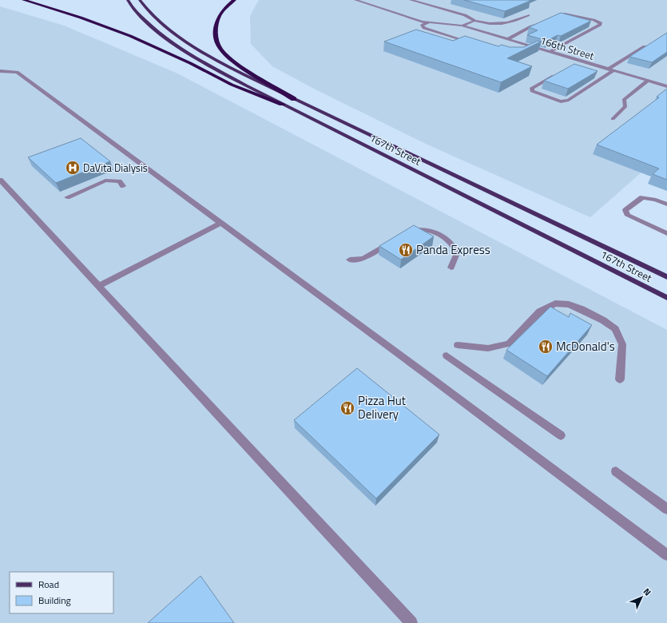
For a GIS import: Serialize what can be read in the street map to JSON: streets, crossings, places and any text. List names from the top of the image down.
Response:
{
  "streets": {
    "main road": ["167th Street"],
    "street": ["166th Street"]
  },
  "places": {
    "hospital": ["DaVita Dialysis"],
    "restaurant": ["Panda Express", "McDonald's", "Pizza Hut Delivery"]
  },
  "legend": ["Road", "Building"],
  "north": "top right"
}
